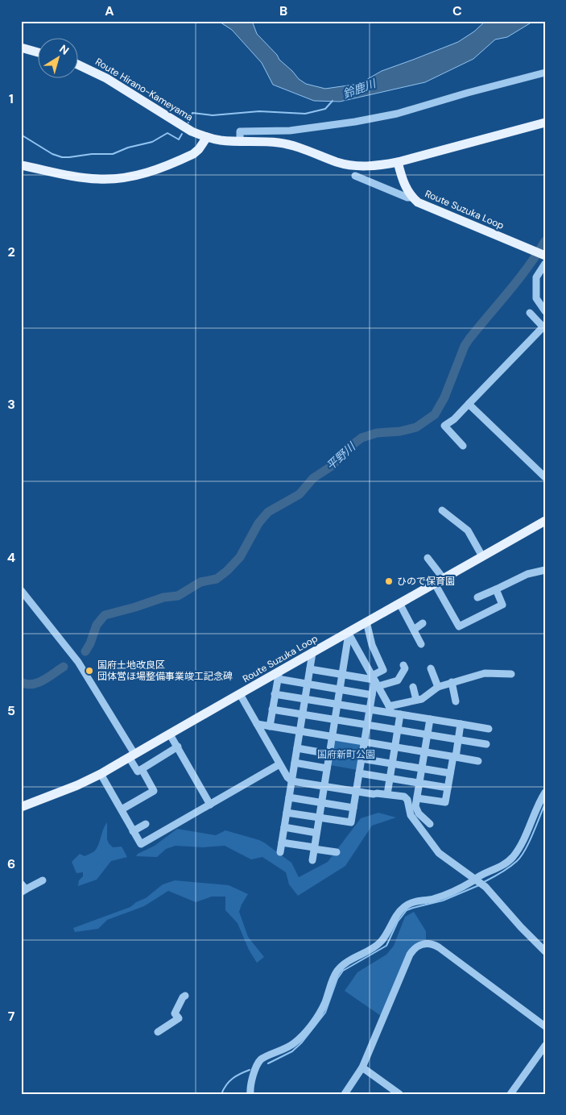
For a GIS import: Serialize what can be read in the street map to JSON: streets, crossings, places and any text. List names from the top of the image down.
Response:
{
  "streets": {
    "main road": ["Route Hirano-Kameyama", "Route Suzuka Loop"]
  },
  "water": ["鈴鹿川", "平野川"],
  "parks": ["国府新町公園"],
  "places": ["ひので保育園", "国府土地改良区 団体営ほ場整備事業竣工記念碑"],
  "north": "top right",
  "grid": {
    "columns": ["A", "B", "C"],
    "rows": [
      "1",
      "2",
      "3",
      "4",
      "5",
      "6",
      "7"
    ]
  }
}
